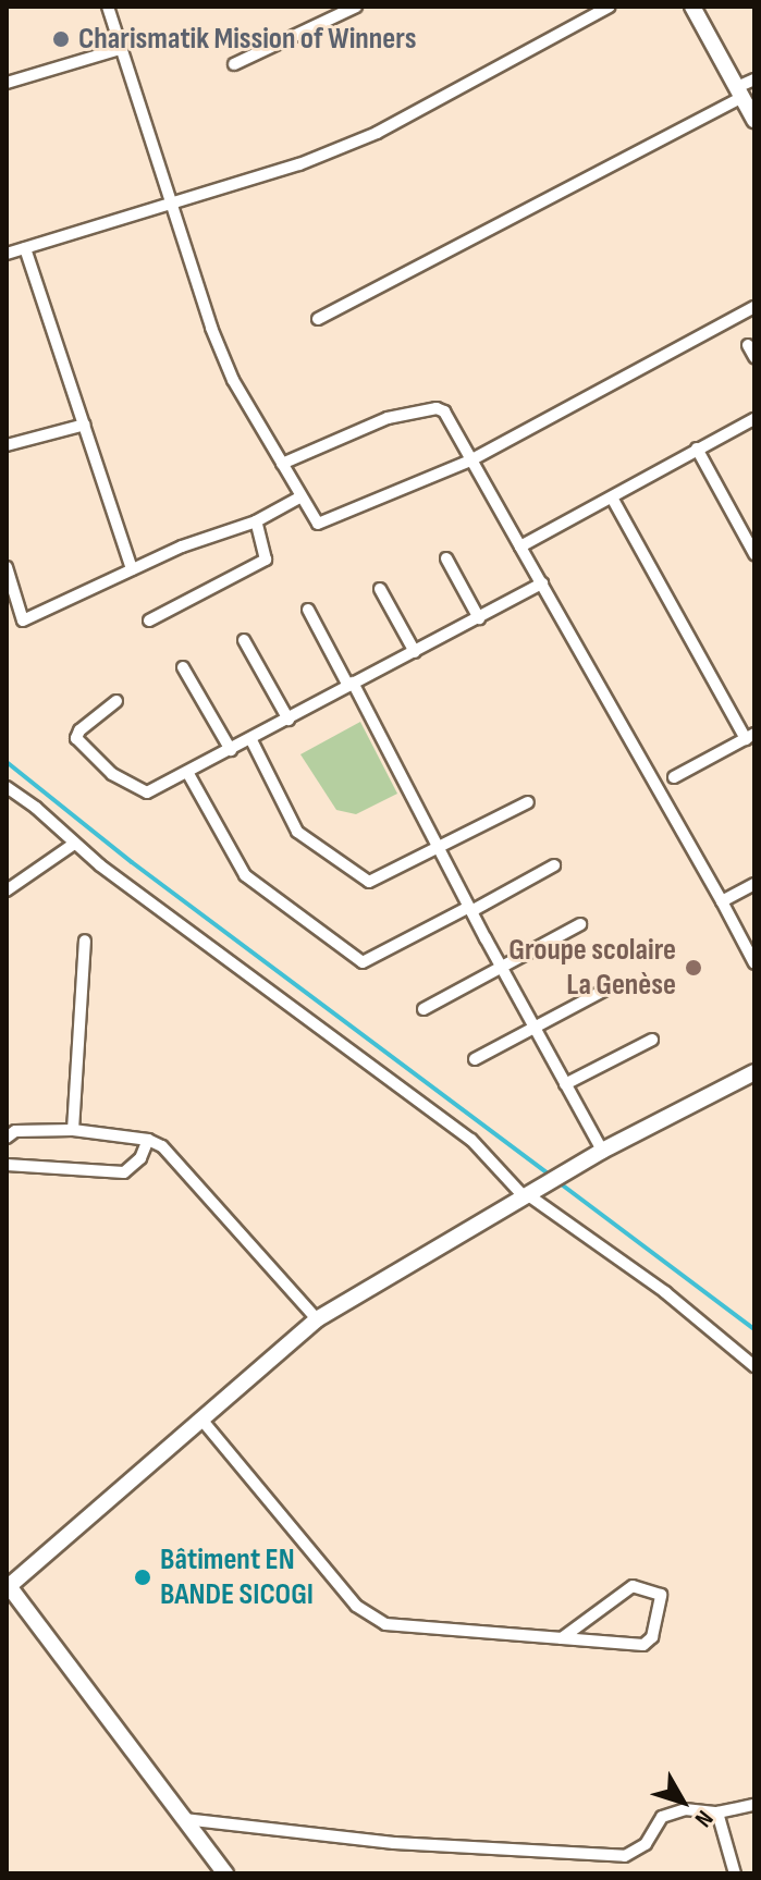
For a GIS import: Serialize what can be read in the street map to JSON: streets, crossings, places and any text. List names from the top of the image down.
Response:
{
  "places": ["Charismatik Mission of Winners", "Groupe scolaire La Genèse", "Bâtiment EN BANDE SICOGI"],
  "north": "bottom right"
}
